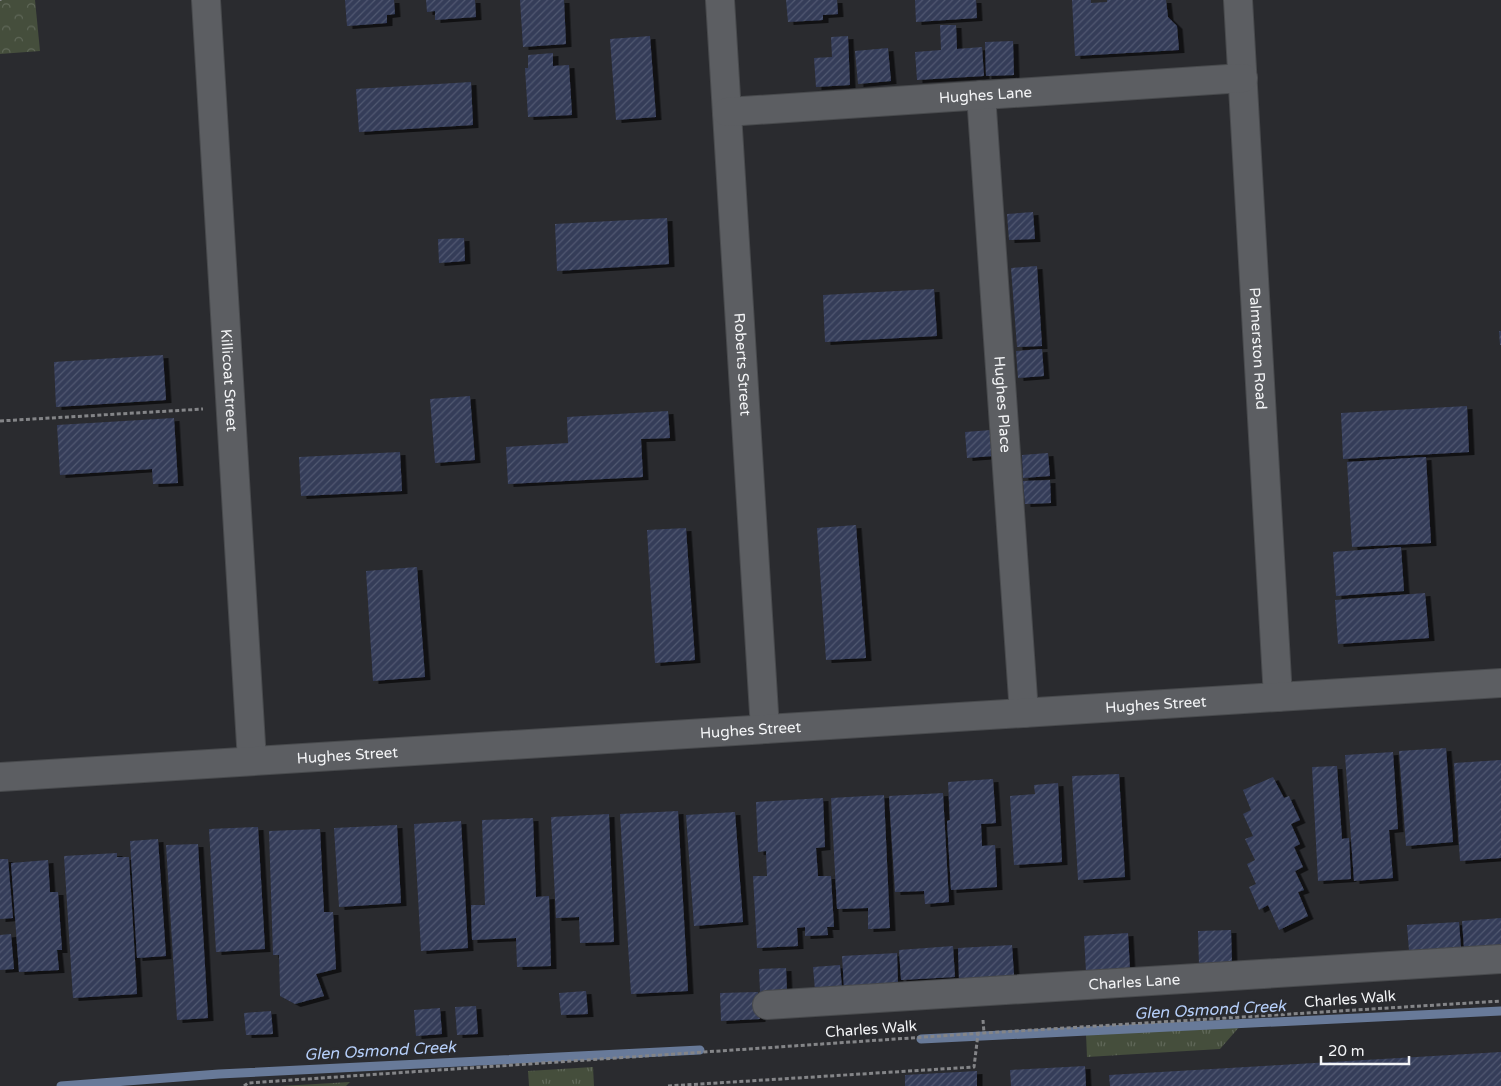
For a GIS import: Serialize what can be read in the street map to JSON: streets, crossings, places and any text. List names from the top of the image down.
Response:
{
  "streets": {
    "street": [
      "Hughes Lane",
      "Palmerston Road",
      "Roberts Street",
      "Killicoat Street",
      "Hughes Place",
      "Hughes Street",
      "Charles Lane"
    ],
    "path": ["Charles Walk"]
  },
  "crossings": [
    ["Hughes Lane", "Palmerston Road"],
    ["Hughes Lane", "Roberts Street"],
    ["Hughes Lane", "Hughes Place"],
    ["Palmerston Road", "Hughes Street"],
    ["Roberts Street", "Hughes Street"],
    ["Killicoat Street", "Hughes Street"],
    ["Hughes Place", "Hughes Street"]
  ],
  "water": ["Glen Osmond Creek"],
  "scale_bar": "20 m"
}
